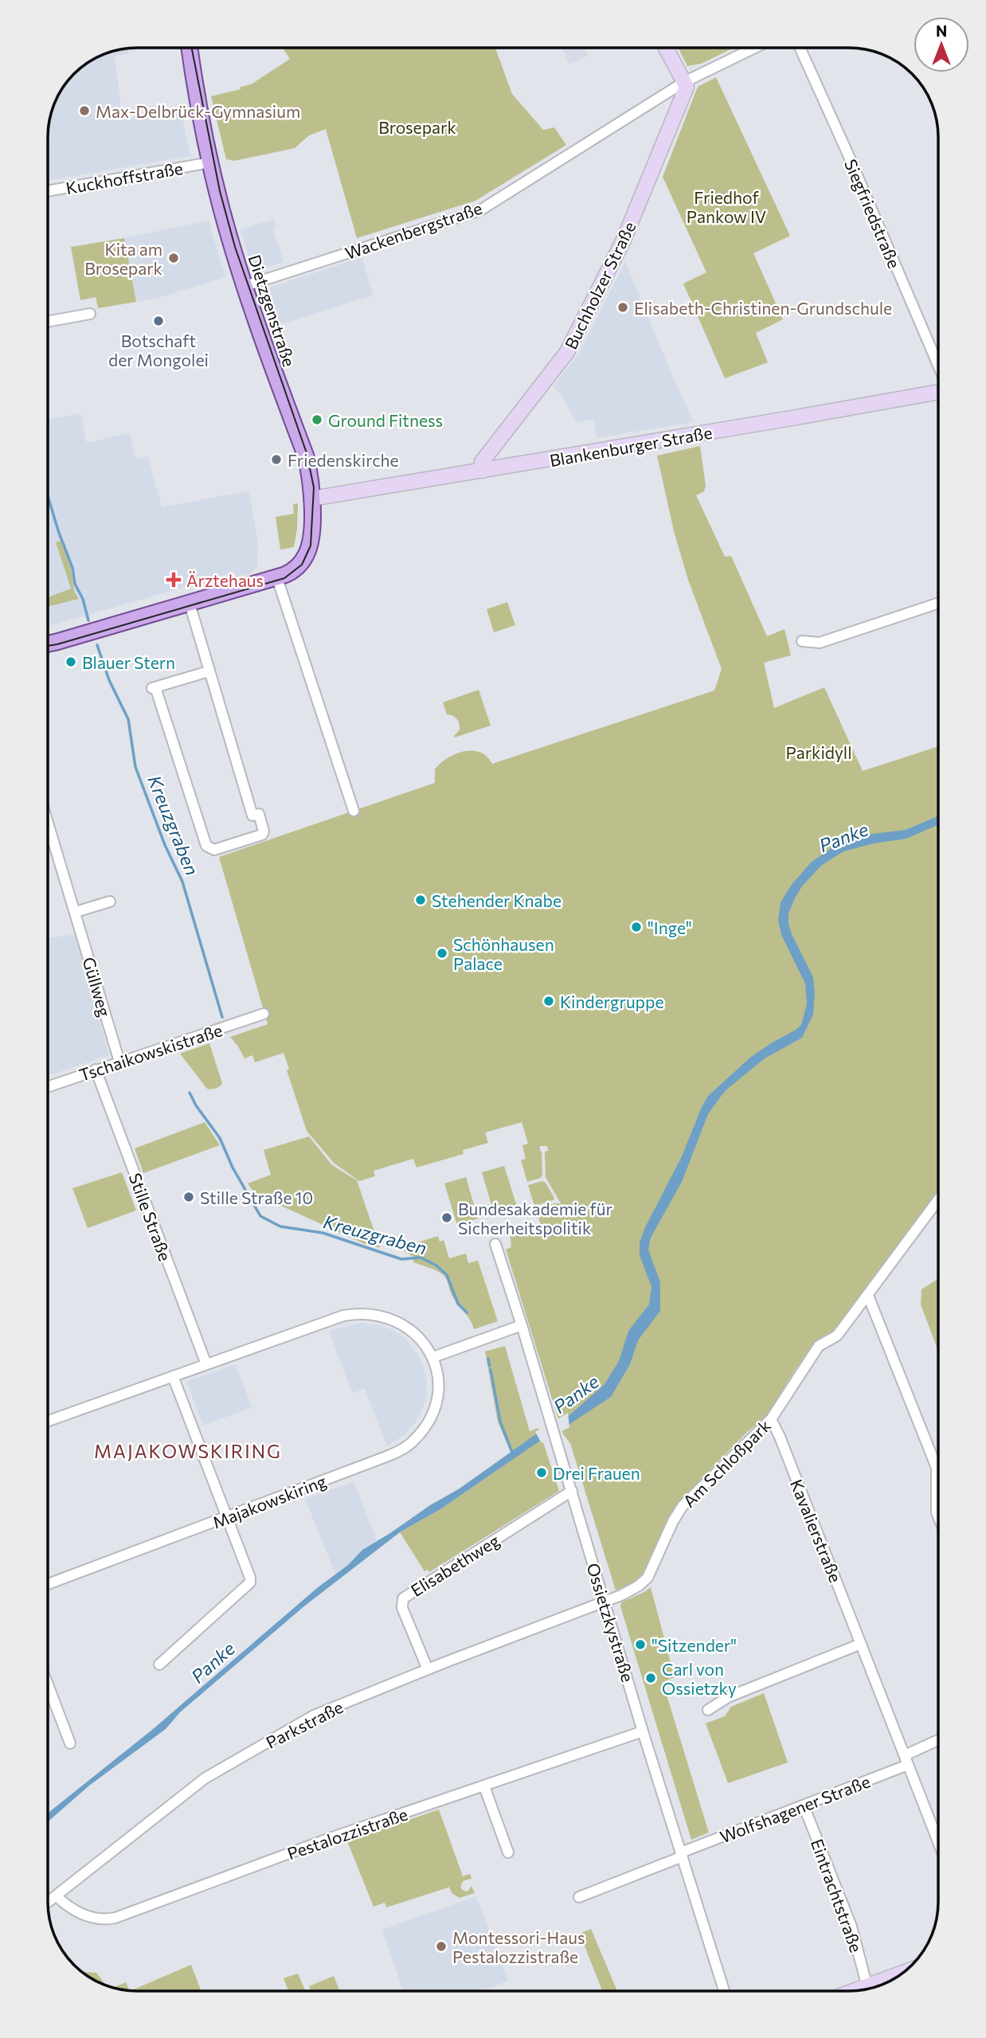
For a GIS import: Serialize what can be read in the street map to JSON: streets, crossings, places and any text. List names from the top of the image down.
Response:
{
  "streets": {
    "main road": ["Buchholzer Straße", "Dietzgenstraße", "Blankenburger Straße"],
    "street": [
      "Kuckhoffstraße",
      "Siegfriedstraße",
      "Wackenbergstraße",
      "Güllweg",
      "Tschaikowskistraße",
      "Stille Straße",
      "Am Schloßpark",
      "Majakowskiring",
      "Kavalierstraße",
      "Elisabethweg",
      "Ossietzkystraße",
      "Parkstraße",
      "Wolfshagener Straße",
      "Pestalozzistraße",
      "Eintrachtstraße"
    ]
  },
  "crossings": [
    ["Kuckhoffstraße", "Dietzgenstraße"],
    ["Wackenbergstraße", "Buchholzer Straße"],
    ["Wackenbergstraße", "Dietzgenstraße"],
    ["Buchholzer Straße", "Blankenburger Straße"],
    ["Dietzgenstraße", "Blankenburger Straße"],
    ["Güllweg", "Tschaikowskistraße"],
    ["Tschaikowskistraße", "Stille Straße"],
    ["Am Schloßpark", "Kavalierstraße"],
    ["Am Schloßpark", "Ossietzkystraße"],
    ["Am Schloßpark", "Parkstraße"],
    ["Kavalierstraße", "Wolfshagener Straße"],
    ["Elisabethweg", "Ossietzkystraße"],
    ["Elisabethweg", "Parkstraße"],
    ["Ossietzkystraße", "Parkstraße"],
    ["Ossietzkystraße", "Wolfshagener Straße"],
    ["Ossietzkystraße", "Pestalozzistraße"],
    ["Parkstraße", "Pestalozzistraße"],
    ["Wolfshagener Straße", "Eintrachtstraße"]
  ],
  "districts": ["MAJAKOWSKIRING"],
  "water": ["Kreuzgraben", "Panke"],
  "parks": ["Brosepark", "Friedhof Pankow IV", "Parkidyll"],
  "places": {
    "other": [
      "Max-Delbrück-Gymnasium",
      "Kita am Brosepark",
      "Elisabeth-Christinen-Grundschule",
      "Botschaft der Mongolei",
      "Ground Fitness",
      "Friedenskirche",
      "Blauer Stern",
      "Stehender Knabe",
      "\"Inge\"",
      "Schönhausen Palace",
      "Kindergruppe",
      "Stille Straße 10",
      "Bundesakademie für Sicherheitspolitik",
      "Drei Frauen",
      "\"Sitzender\"",
      "Carl von Ossietzky",
      "Montessori-Haus Pestalozzistraße"
    ],
    "health": ["Ärztehaus"]
  },
  "north": "top"
}
